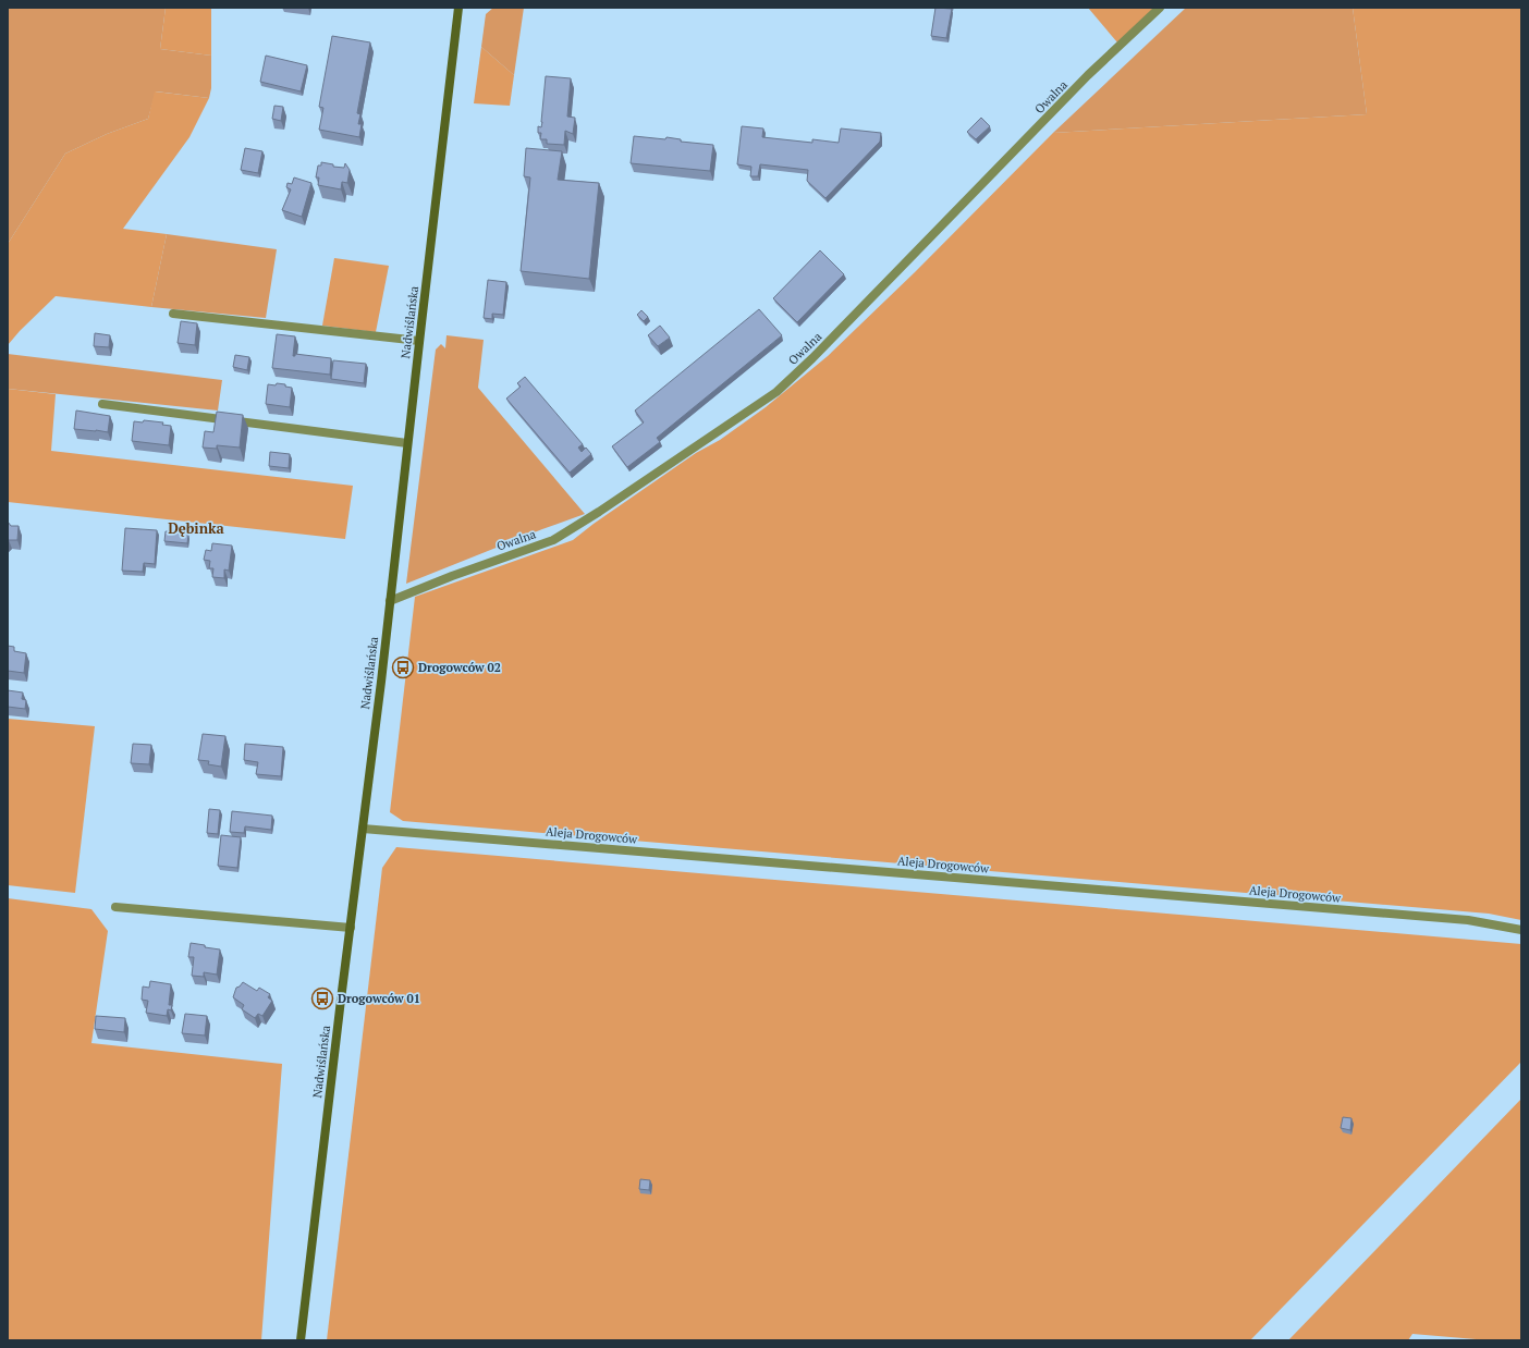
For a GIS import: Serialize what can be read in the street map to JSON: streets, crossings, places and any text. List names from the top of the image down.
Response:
{
  "streets": {
    "main road": ["Nadwiślańska"],
    "street": ["Owalna", "Aleja Drogowców"]
  },
  "crossings": [
    ["Owalna", "Nadwiślańska"],
    ["Nadwiślańska", "Aleja Drogowców"]
  ],
  "districts": ["Dębinka"],
  "places": {
    "bus stop": ["Drogowców 02", "Drogowców 01"]
  }
}
